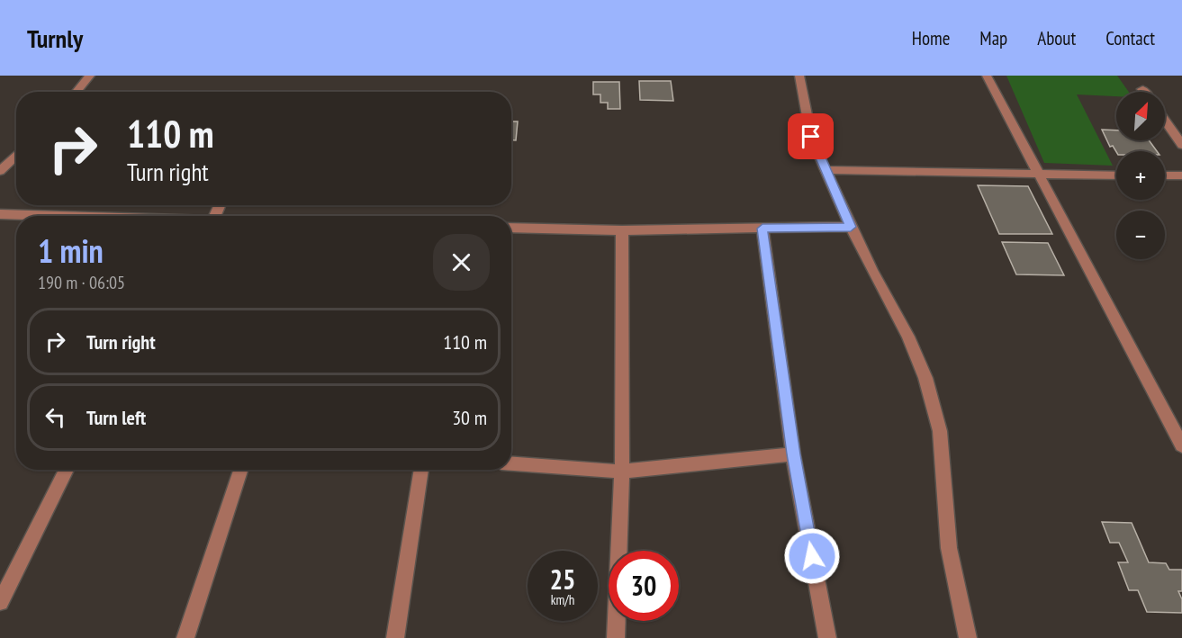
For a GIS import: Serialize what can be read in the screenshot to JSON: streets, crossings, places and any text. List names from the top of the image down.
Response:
{
  "north": "top right",
  "page": {
    "header": "Turnly",
    "nav": [
      "Home",
      "Map",
      "About",
      "Contact"
    ],
    "map_buttons": ["+", "−"],
    "turn": ["110 m", "Turn right"],
    "heading": ["1 min", "190 m · 06:05"],
    "list": [
      {
        "name": "Turn right",
        "value": "110 m"
      },
      {
        "name": "Turn left",
        "value": "30 m"
      }
    ],
    "speed": "25 km/h",
    "limit": "30"
  }
}
